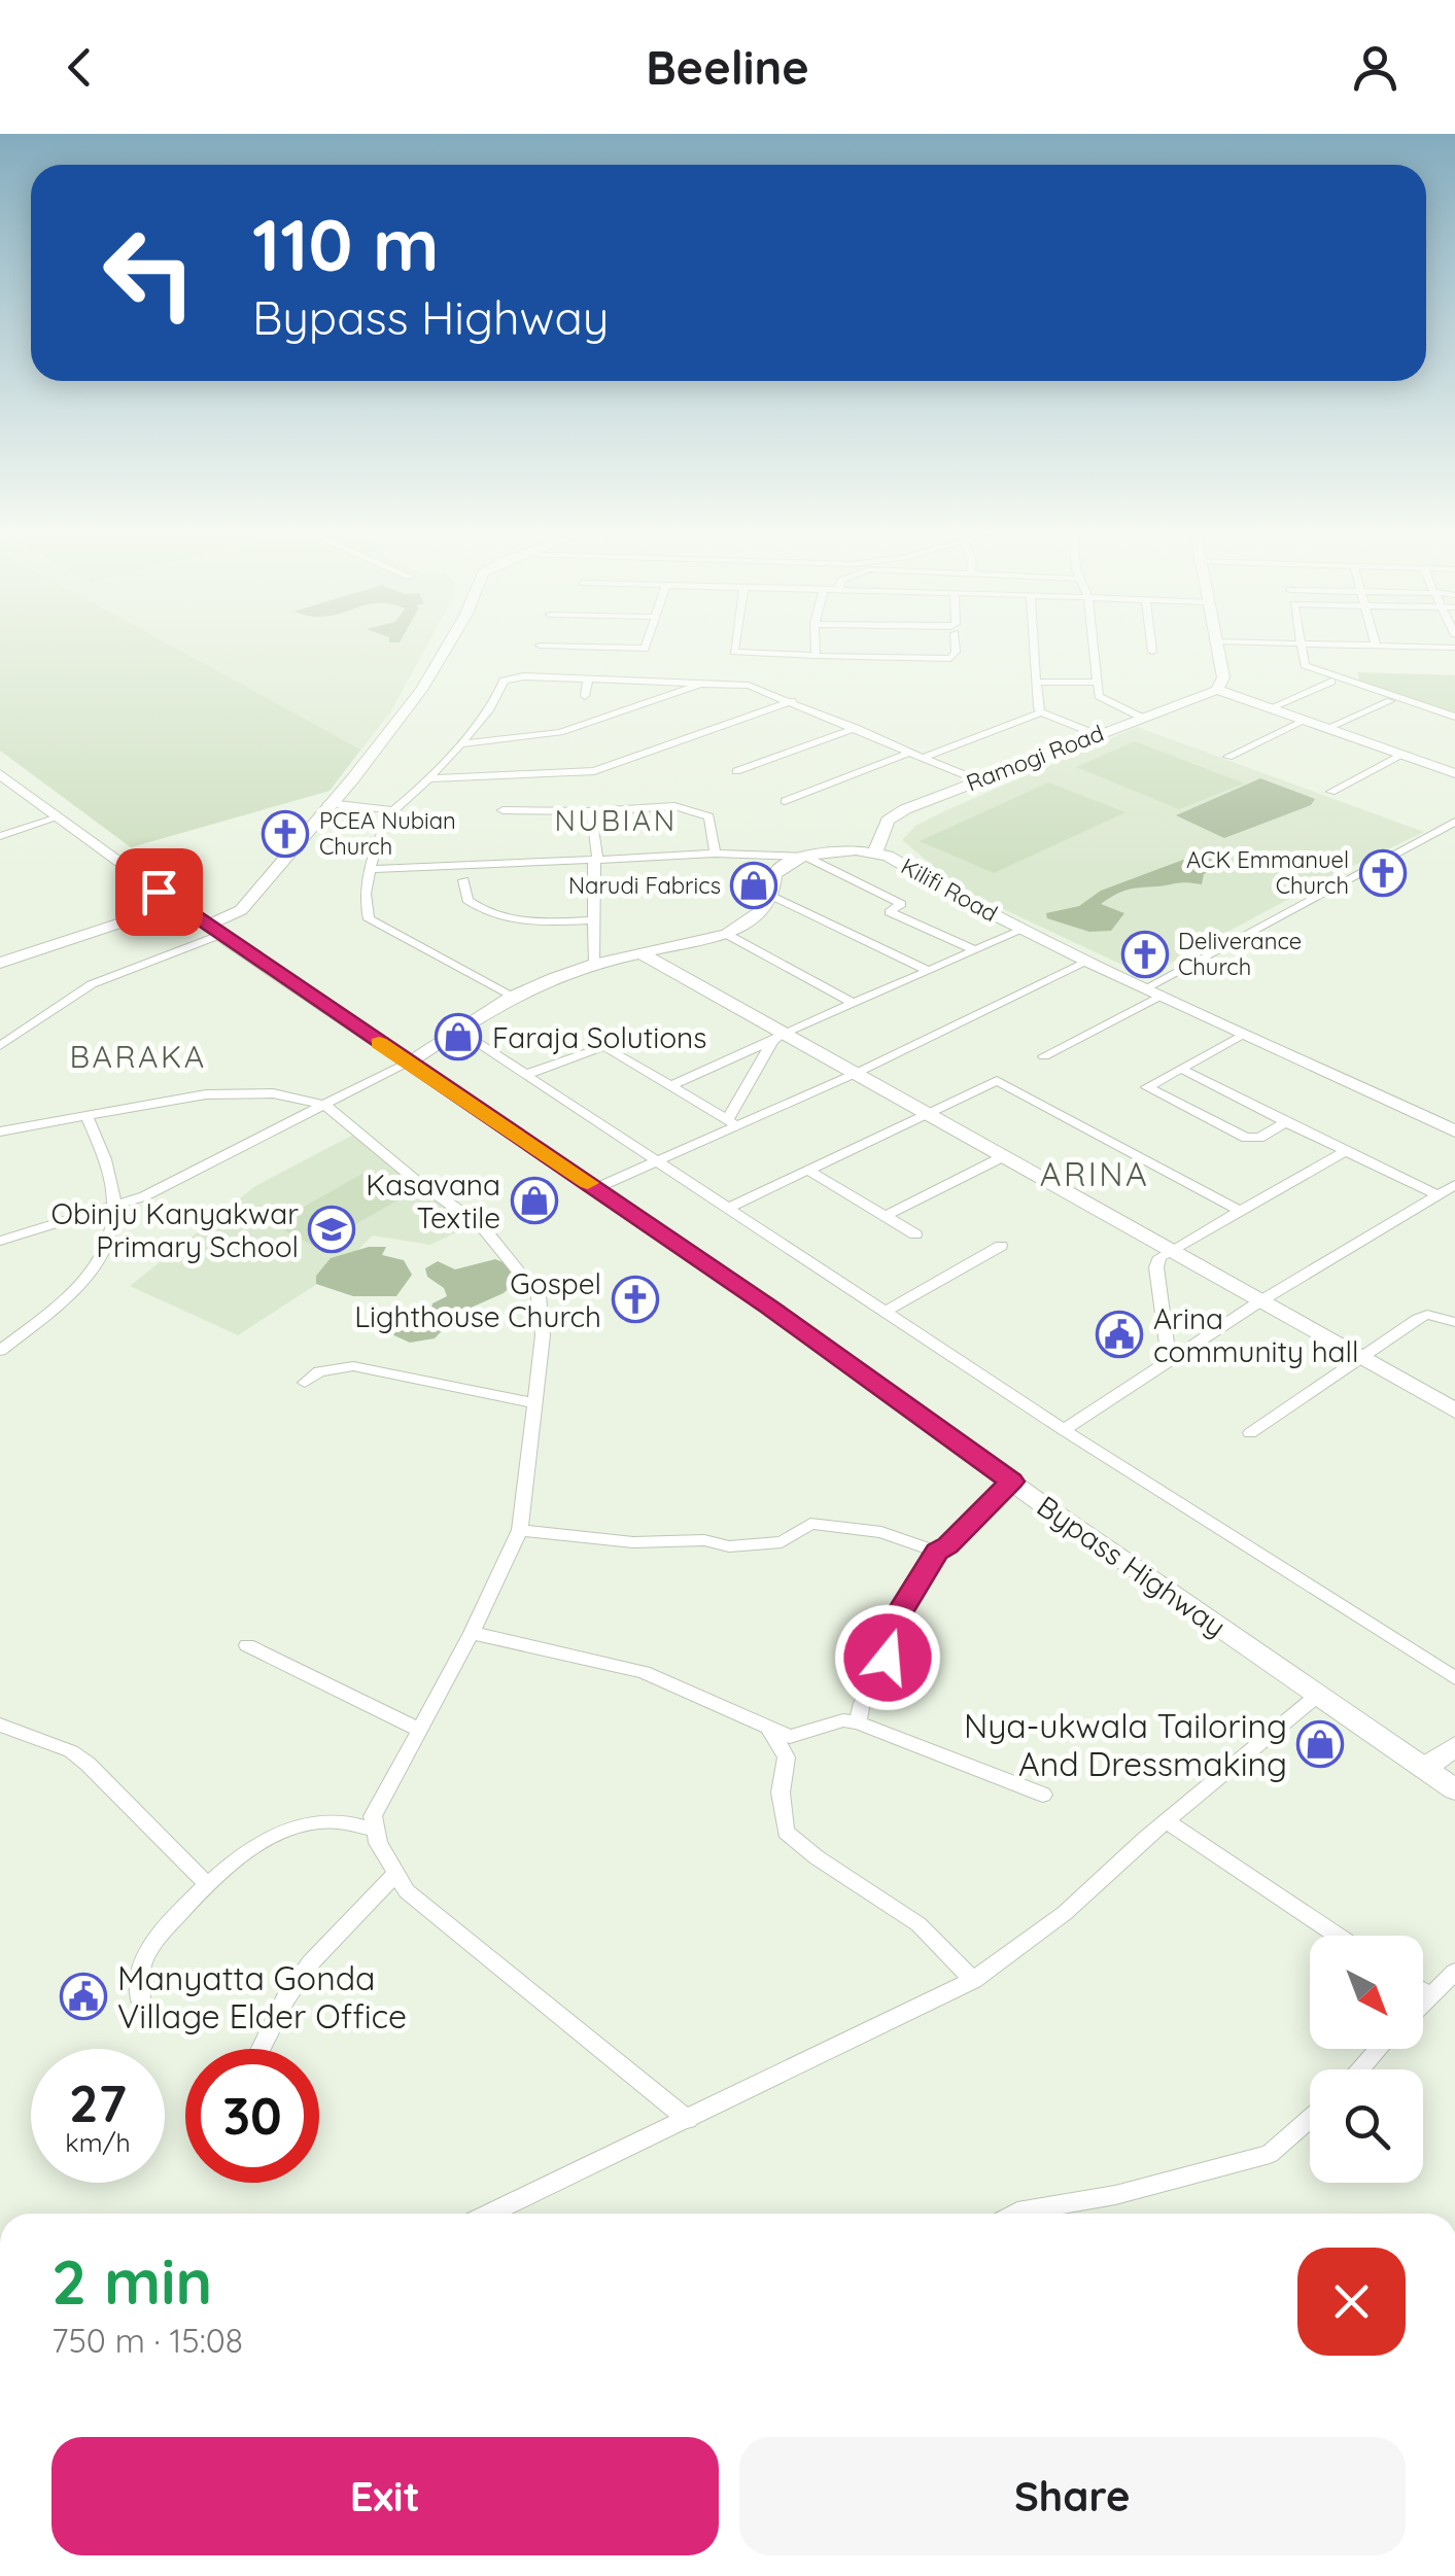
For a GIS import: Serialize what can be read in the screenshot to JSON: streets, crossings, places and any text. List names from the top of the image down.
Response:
{
  "streets": {
    "main road": ["Ramogi Road", "Kilifi Road", "Bypass Highway"]
  },
  "crossings": [
    ["Ramogi Road", "Kilifi Road"]
  ],
  "districts": ["NUBIAN", "BARAKA", "ARINA"],
  "places": {
    "church": [
      "PCEA Nubian Church",
      "ACK Emmanuel Church",
      "Deliverance Church",
      "Gospel Lighthouse Church"
    ],
    "shop": [
      "Narudi Fabrics",
      "Faraja Solutions",
      "Kasavana Textile",
      "Nya-ukwala Tailoring And Dressmaking"
    ],
    "school or university": ["Obinju Kanyakwar Primary School"],
    "public building": ["Arina community hall", "Manyatta Gonda Village Elder Office"]
  },
  "north": "bottom right",
  "page": {
    "header": "Beeline",
    "turn": ["110 m", "Bypass Highway"],
    "speed": "27 km/h",
    "limit": "30",
    "heading": ["2 min", "750 m · 15:08"],
    "buttons": ["Exit", "Share"]
  }
}
